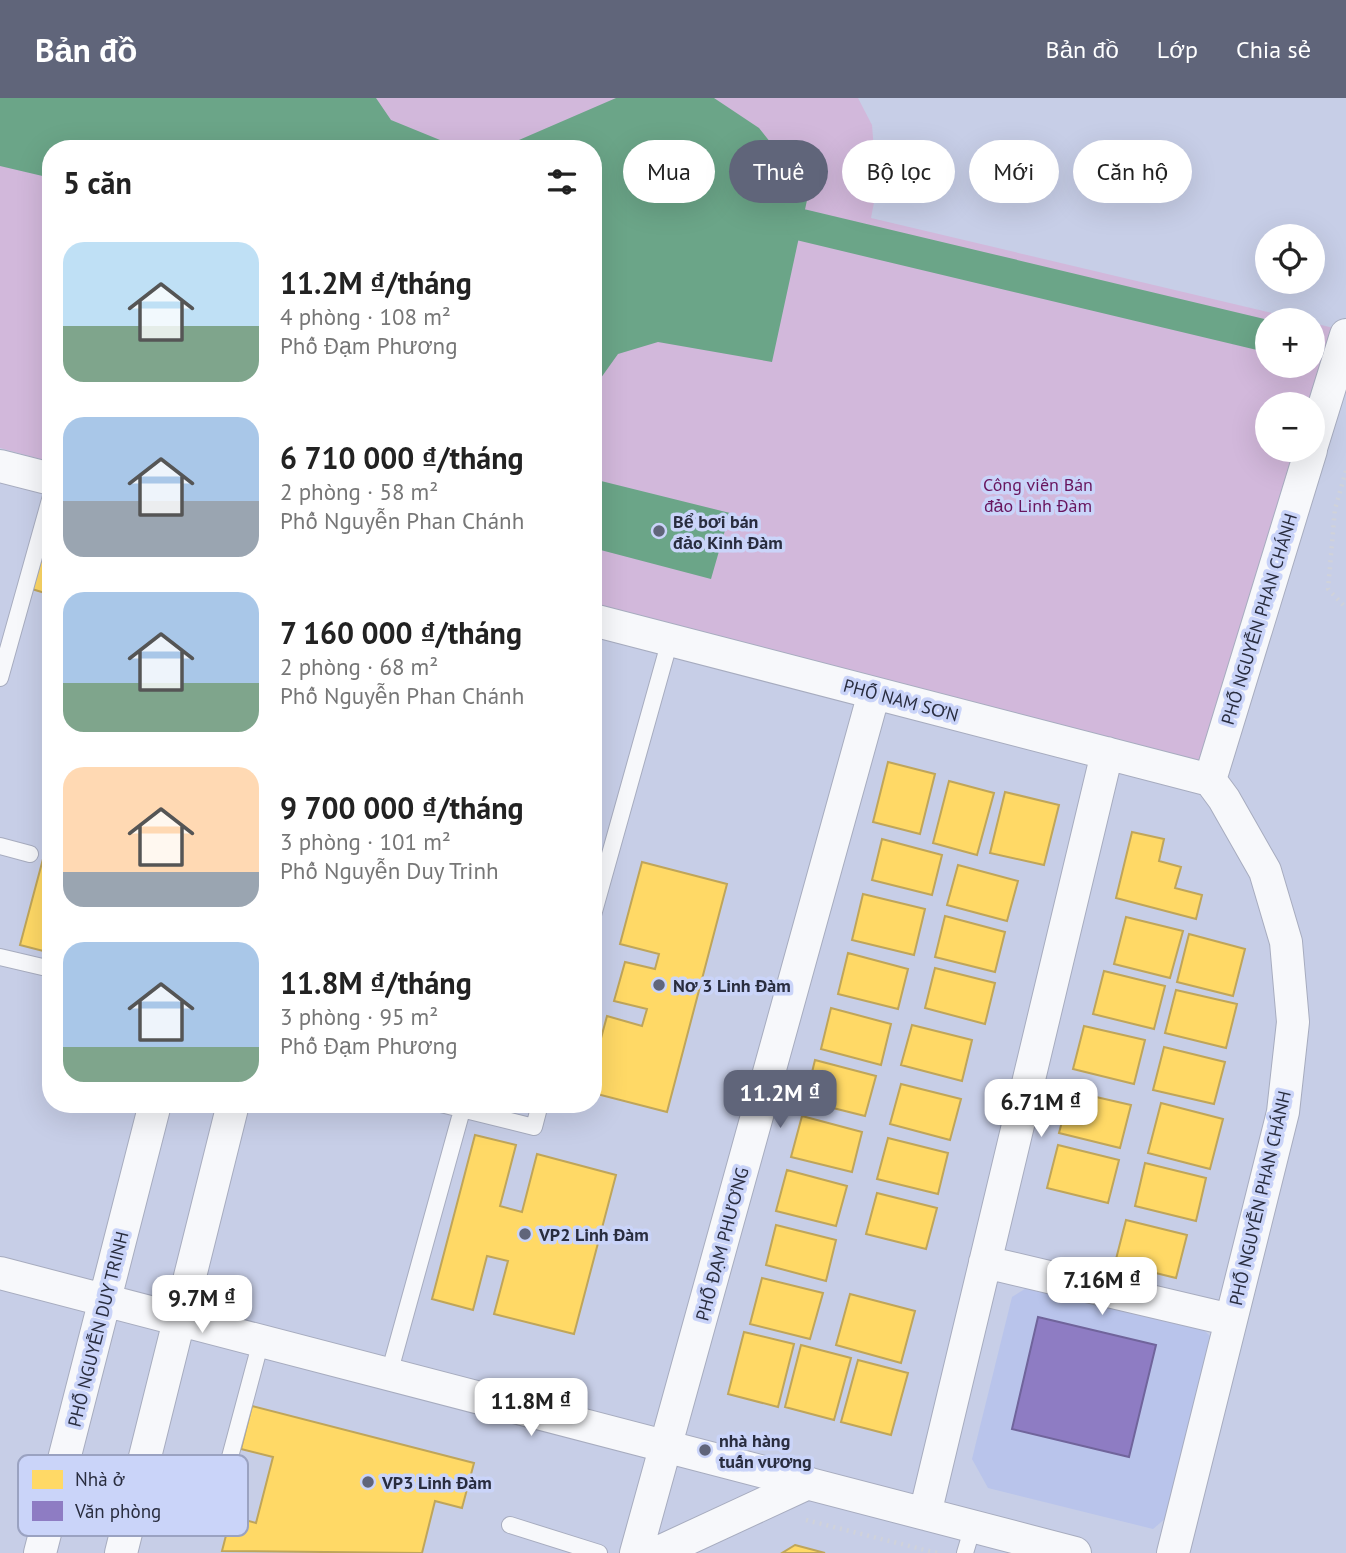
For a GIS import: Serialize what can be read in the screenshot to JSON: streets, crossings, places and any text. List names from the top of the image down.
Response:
{
  "streets": {
    "street": [
      "PHỐ NGUYỄN PHAN CHÁNH",
      "PHỐ NAM SƠN",
      "PHỐ ĐẠM PHƯƠNG",
      "PHỐ NGUYỄN DUY TRINH"
    ]
  },
  "crossings": [
    ["PHỐ NGUYỄN PHAN CHÁNH", "PHỐ NAM SƠN"],
    ["PHỐ NAM SƠN", "PHỐ ĐẠM PHƯƠNG"]
  ],
  "parks": ["Công viên Bán đảo Linh Đàm"],
  "places": [
    "Bể bơi bán đảo Kinh Đàm",
    "Nơ 3 Linh Đàm",
    "VP2 Linh Đàm",
    "nhà hàng tuấn vương",
    "VP3 Linh Đàm"
  ],
  "legend": ["Nhà ở", "Văn phòng"],
  "page": {
    "header": "Bản đồ",
    "nav": ["Bản đồ", "Lớp", "Chia sẻ"],
    "chip": [
      "Mua",
      "Thuê",
      "Bộ lọc",
      "Mới",
      "Căn hộ"
    ],
    "heading": "5 căn",
    "map_buttons": ["+", "−"],
    "list": [
      {
        "name": "11.2M ₫/tháng",
        "note": "4 phòng · 108 m² · Phố Đạm Phương"
      },
      {
        "name": "6 710 000 ₫/tháng",
        "note": "2 phòng · 58 m² · Phố Nguyễn Phan Chánh"
      },
      {
        "name": "7 160 000 ₫/tháng",
        "note": "2 phòng · 68 m² · Phố Nguyễn Phan Chánh"
      },
      {
        "name": "9 700 000 ₫/tháng",
        "note": "3 phòng · 101 m² · Phố Nguyễn Duy Trinh"
      },
      {
        "name": "11.8M ₫/tháng",
        "note": "3 phòng · 95 m² · Phố Đạm Phương"
      }
    ],
    "price": [
      "11.2M ₫",
      "6.71M ₫",
      "7.16M ₫",
      "9.7M ₫",
      "11.8M ₫"
    ]
  }
}
